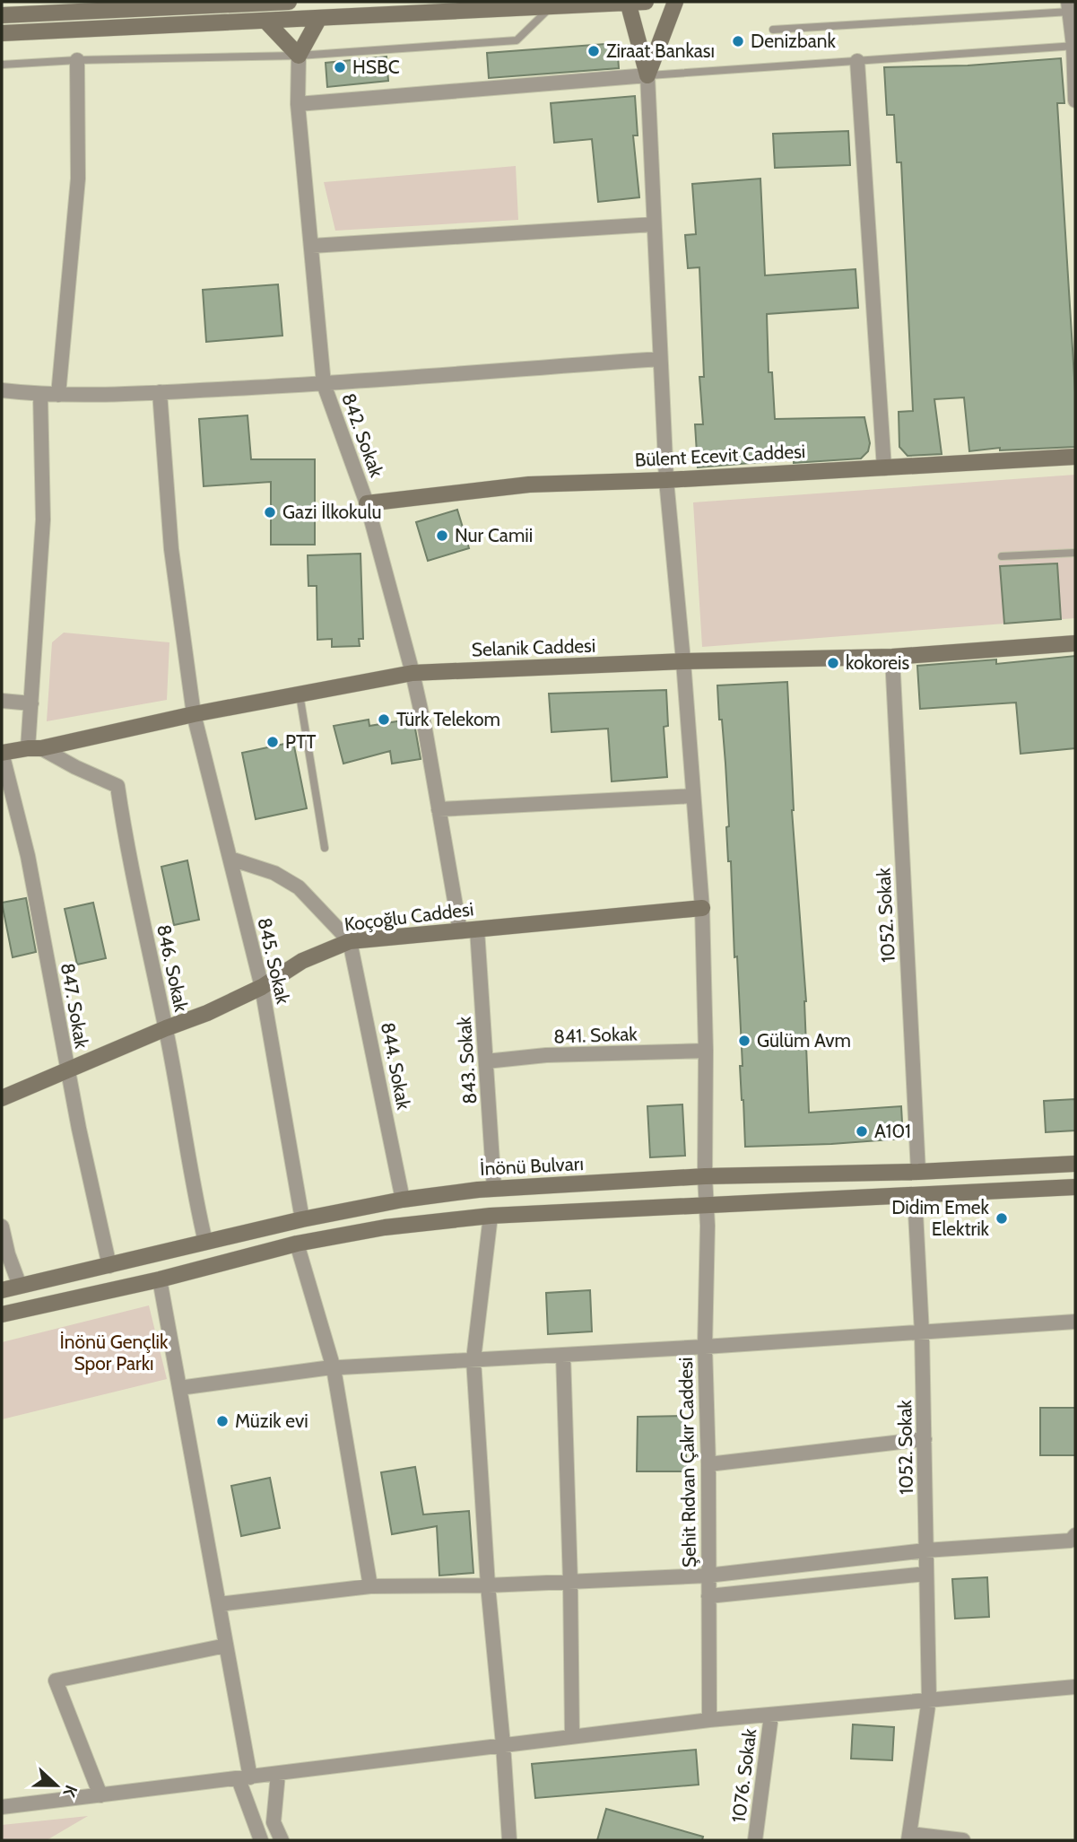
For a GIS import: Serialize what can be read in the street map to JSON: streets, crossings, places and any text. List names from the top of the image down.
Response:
{
  "streets": {
    "main road": [
      "Bülent Ecevit Caddesi",
      "Selanik Caddesi",
      "Koçoğlu Caddesi",
      "İnönü Bulvarı"
    ],
    "street": [
      "842. Sokak",
      "1052. Sokak",
      "845. Sokak",
      "846. Sokak",
      "847. Sokak",
      "841. Sokak",
      "843. Sokak",
      "844. Sokak",
      "Şehit Rıdvan Çakır Caddesi",
      "1076. Sokak"
    ]
  },
  "crossings": [
    ["842. Sokak", "Bülent Ecevit Caddesi"],
    ["842. Sokak", "Selanik Caddesi"],
    ["842. Sokak", "Koçoğlu Caddesi"],
    ["Bülent Ecevit Caddesi", "Şehit Rıdvan Çakır Caddesi"],
    ["Selanik Caddesi", "1052. Sokak"],
    ["Selanik Caddesi", "845. Sokak"],
    ["Selanik Caddesi", "846. Sokak"],
    ["Selanik Caddesi", "847. Sokak"],
    ["Selanik Caddesi", "Şehit Rıdvan Çakır Caddesi"],
    ["1052. Sokak", "İnönü Bulvarı"],
    ["Koçoğlu Caddesi", "845. Sokak"],
    ["Koçoğlu Caddesi", "846. Sokak"],
    ["Koçoğlu Caddesi", "847. Sokak"],
    ["Koçoğlu Caddesi", "843. Sokak"],
    ["Koçoğlu Caddesi", "844. Sokak"],
    ["Koçoğlu Caddesi", "Şehit Rıdvan Çakır Caddesi"],
    ["845. Sokak", "İnönü Bulvarı"],
    ["846. Sokak", "İnönü Bulvarı"],
    ["847. Sokak", "İnönü Bulvarı"],
    ["841. Sokak", "843. Sokak"],
    ["841. Sokak", "Şehit Rıdvan Çakır Caddesi"],
    ["843. Sokak", "İnönü Bulvarı"],
    ["844. Sokak", "İnönü Bulvarı"],
    ["İnönü Bulvarı", "Şehit Rıdvan Çakır Caddesi"]
  ],
  "parks": ["İnönü Gençlik Spor Parkı"],
  "places": [
    "Denizbank",
    "Ziraat Bankası",
    "HSBC",
    "Gazi İlkokulu",
    "Nur Camii",
    "kokoreis",
    "Türk Telekom",
    "PTT",
    "Gülüm Avm",
    "A101",
    "Didim Emek Elektrik",
    "Müzik evi"
  ],
  "north": "right"
}
